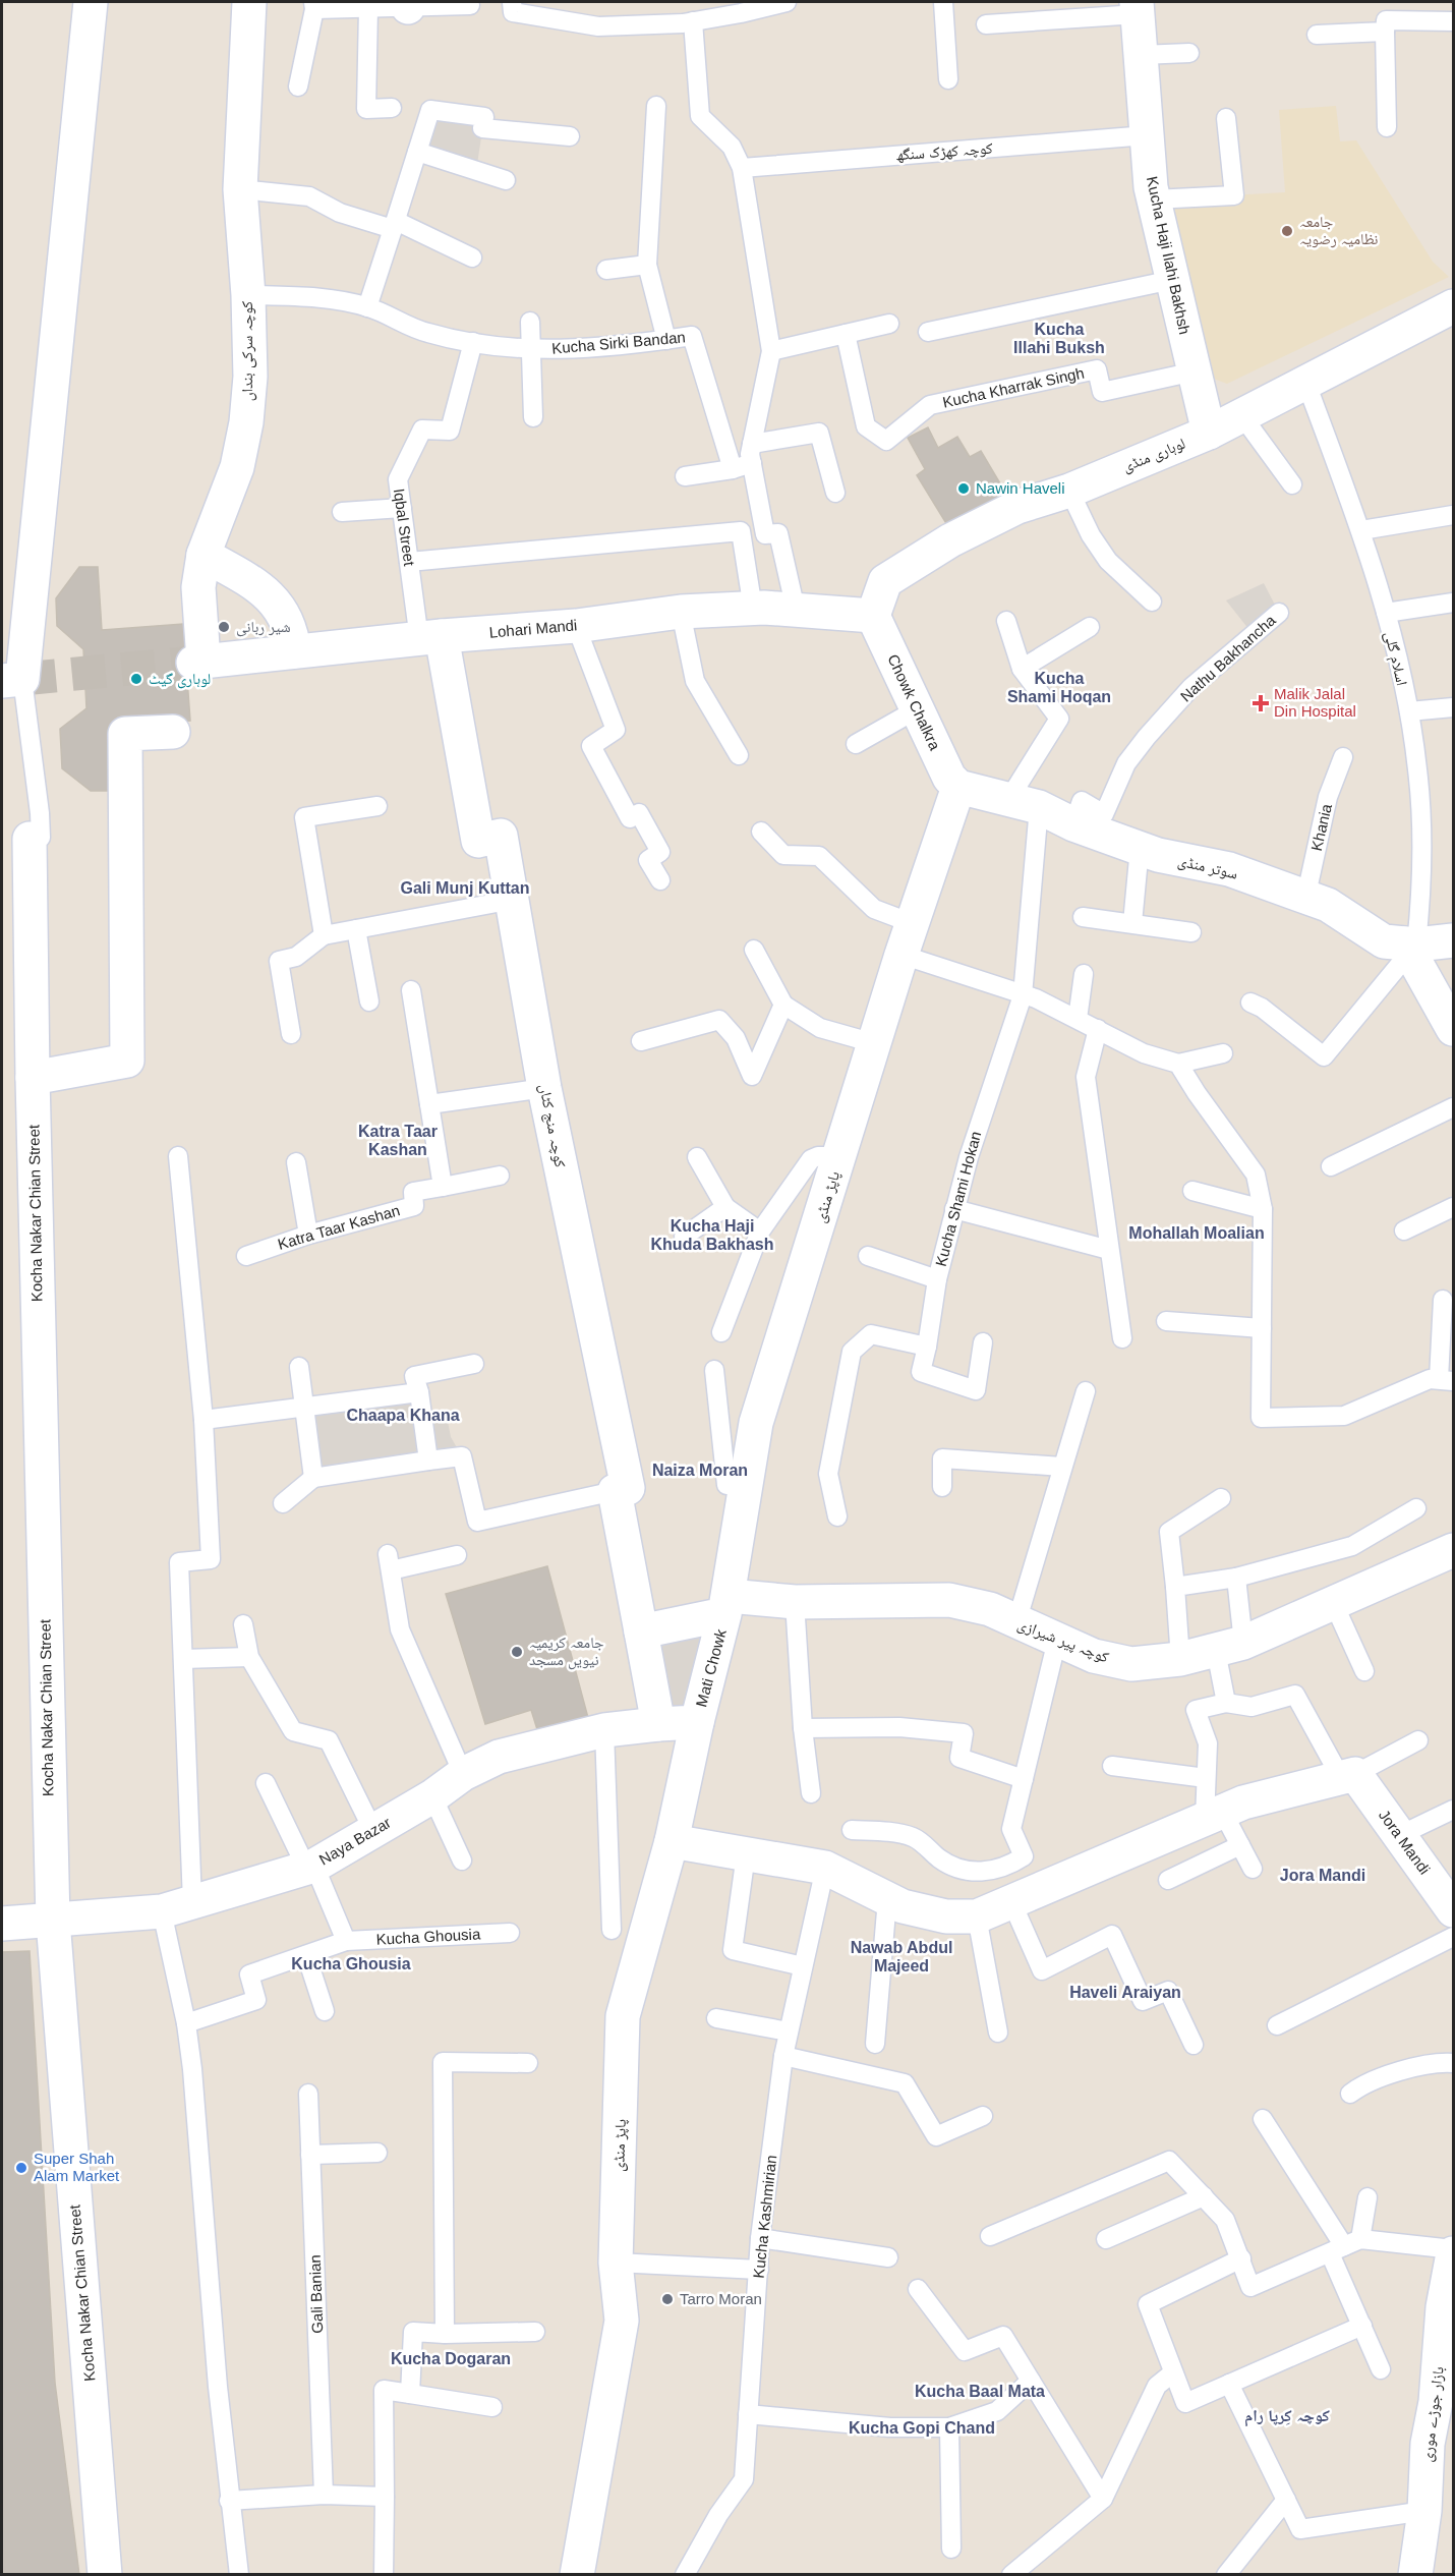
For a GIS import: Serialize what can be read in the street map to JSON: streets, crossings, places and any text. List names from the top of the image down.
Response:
{
  "streets": {
    "street": [
      "Kucha Haji Ilahi Bakhsh",
      "کوچہ سرکی بنداں",
      "لوہاری منڈی",
      "Lohari Mandi",
      "Chowk Chalkra",
      "سوتر منڈی",
      "کوچہ منج کٹاں",
      "پاپڑ منڈی",
      "Kocha Nakar Chian Street",
      "کوچہ پیر شیرازی",
      "Mati Chowk",
      "Naya Bazar",
      "Jora Mandi",
      "بازار جوڑے موری"
    ],
    "lane": [
      "کوچہ کھڑک سنگھ",
      "Kucha Sirki Bandan",
      "Kucha Kharrak Singh",
      "Iqbal Street",
      "Nathu Bakhancha",
      "اسلام گلی",
      "Khania",
      "Kucha Shami Hokan",
      "Katra Taar Kashan",
      "Kucha Ghousia",
      "Kucha Kashmirian",
      "Gali Banian"
    ]
  },
  "crossings": [
    ["کوچہ کھڑک سنگھ", "Kucha Haji Ilahi Bakhsh"],
    ["Kucha Haji Ilahi Bakhsh", "Kucha Kharrak Singh"],
    ["Kucha Haji Ilahi Bakhsh", "لوہاری منڈی"],
    ["Kucha Sirki Bandan", "کوچہ سرکی بنداں"],
    ["Kucha Sirki Bandan", "Iqbal Street"],
    ["کوچہ سرکی بنداں", "Lohari Mandi"],
    ["لوہاری منڈی", "Lohari Mandi"],
    ["لوہاری منڈی", "اسلام گلی"],
    ["لوہاری منڈی", "Chowk Chalkra"],
    ["Iqbal Street", "Lohari Mandi"],
    ["Iqbal Street", "کوچہ منج کٹاں"],
    ["Lohari Mandi", "Chowk Chalkra"],
    ["Lohari Mandi", "کوچہ منج کٹاں"],
    ["Nathu Bakhancha", "سوتر منڈی"],
    ["اسلام گلی", "سوتر منڈی"],
    ["Chowk Chalkra", "سوتر منڈی"],
    ["Chowk Chalkra", "پاپڑ منڈی"],
    ["Khania", "سوتر منڈی"],
    ["سوتر منڈی", "پاپڑ منڈی"],
    ["سوتر منڈی", "Kucha Shami Hokan"],
    ["پاپڑ منڈی", "کوچہ پیر شیرازی"],
    ["پاپڑ منڈی", "Mati Chowk"],
    ["Kocha Nakar Chian Street", "Naya Bazar"],
    ["کوچہ پیر شیرازی", "Mati Chowk"],
    ["Mati Chowk", "Naya Bazar"]
  ],
  "districts": [
    "Kucha Illahi Buksh",
    "Kucha Shami Hoqan",
    "Gali Munj Kuttan",
    "Katra Taar Kashan",
    "Kucha Haji Khuda Bakhash",
    "Mohallah Moalian",
    "Chaapa Khana",
    "Naiza Moran",
    "Jora Mandi",
    "Nawab Abdul Majeed",
    "Kucha Ghousia",
    "Haveli Araiyan",
    "Kucha Dogaran",
    "Kucha Baal Mata",
    "کوچہ کِرپا رام",
    "Kucha Gopi Chand"
  ],
  "places": {
    "other": [
      "جامعہ نظامیہ رضویہ",
      "Nawin Haveli",
      "شیر ربانی",
      "لوہاری گیٹ",
      "جامعہ کریمیہ نیویں مسجد",
      "Super Shah Alam Market",
      "Tarro Moran"
    ],
    "health": ["Malik Jalal Din Hospital"]
  }
}
